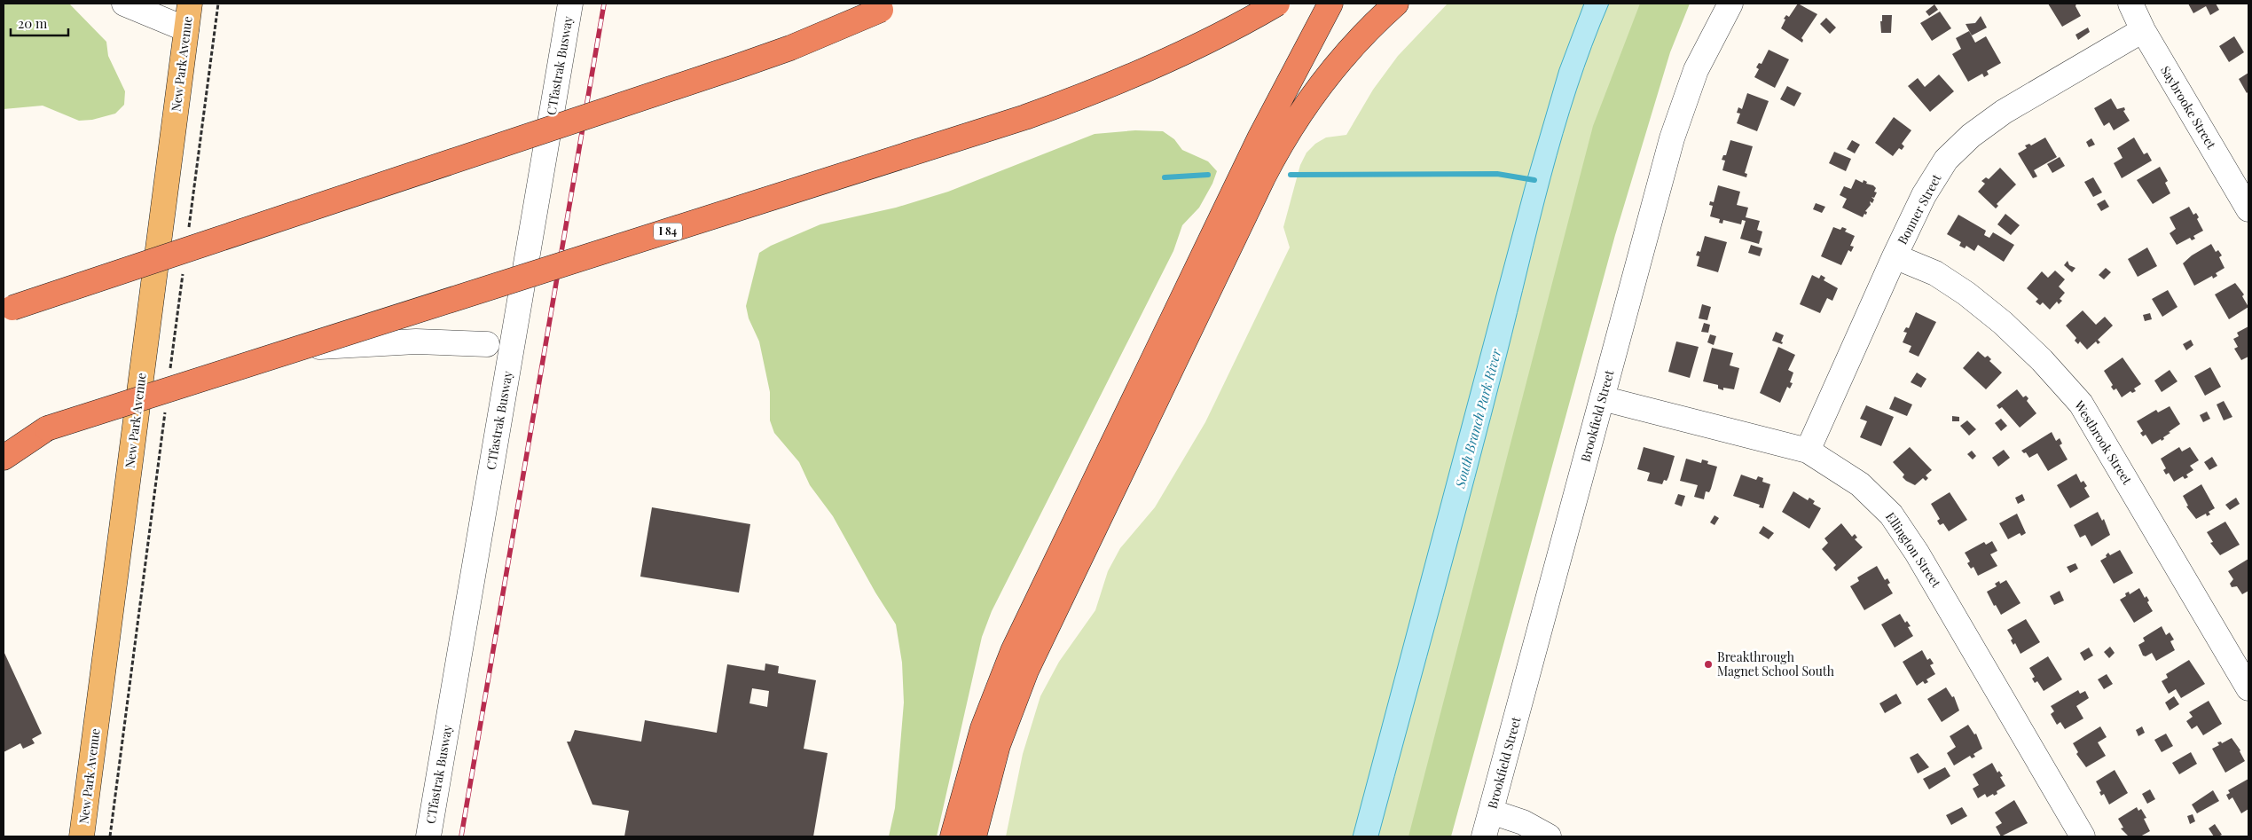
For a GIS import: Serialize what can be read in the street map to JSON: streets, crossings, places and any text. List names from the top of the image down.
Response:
{
  "streets": {
    "highway": ["I 84"],
    "main road": ["New Park Avenue"],
    "street": [
      "CTfastrak Busway",
      "Saybrooke Street",
      "Bonner Street",
      "Brookfield Street",
      "Westbrook Street",
      "Ellington Street"
    ]
  },
  "crossings": [
    ["Saybrooke Street", "Bonner Street"],
    ["Bonner Street", "Westbrook Street"],
    ["Bonner Street", "Ellington Street"],
    ["Brookfield Street", "Ellington Street"]
  ],
  "water": ["South Branch Park River"],
  "places": ["Breakthrough Magnet School South"],
  "scale_bar": "20 m"
}
